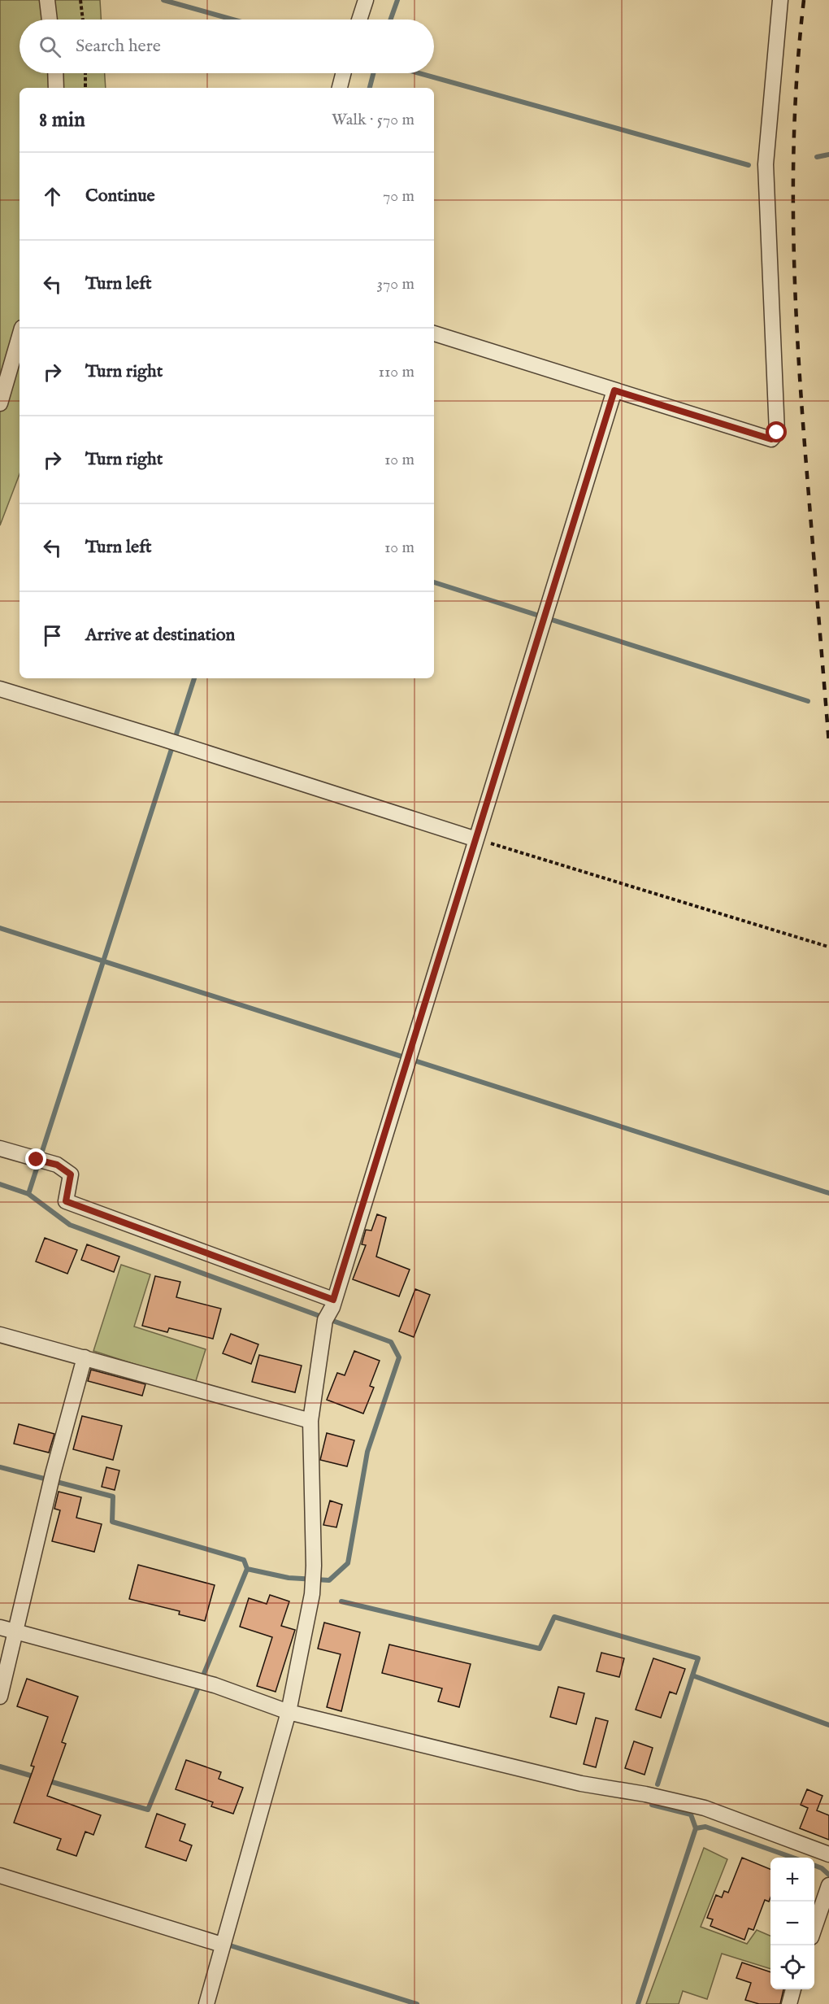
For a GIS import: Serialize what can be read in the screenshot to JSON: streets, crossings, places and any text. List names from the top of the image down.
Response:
{
  "page": {
    "search": "Search here",
    "heading": ["8 min", "Walk · 570 m"],
    "list": [
      ["Continue", "70 m"],
      ["Turn left", "370 m"],
      ["Turn right", "110 m"],
      ["Turn right", "10 m"],
      ["Turn left", "10 m"],
      "Arrive at destination"
    ],
    "map_buttons": ["+", "−"]
  }
}
